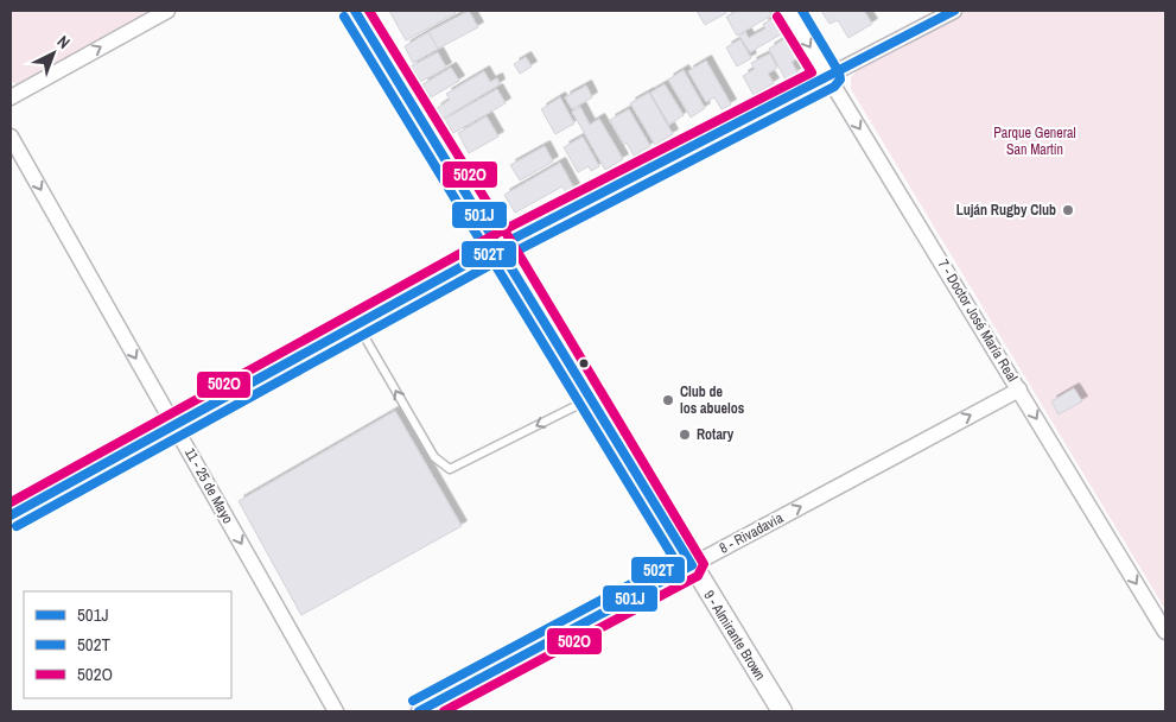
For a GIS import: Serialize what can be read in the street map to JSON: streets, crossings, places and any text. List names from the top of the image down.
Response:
{
  "streets": {
    "street": [
      "7 - Doctor José María Real",
      "11 - 25 de Mayo",
      "8 - Rivadavia",
      "9 - Almirante Brown"
    ]
  },
  "crossings": [
    ["7 - Doctor José María Real", "8 - Rivadavia"],
    ["8 - Rivadavia", "9 - Almirante Brown"]
  ],
  "one_way": ["7 - Doctor José María Real", "11 - 25 de Mayo", "8 - Rivadavia"],
  "parks": ["Parque General San Martín"],
  "places": ["Luján Rugby Club", "Club de los abuelos", "Rotary"],
  "lines": ["transit line 501J", "transit line 502T", "transit line 502O"],
  "legend": ["501J", "502T", "502O"],
  "north": "top right"
}
